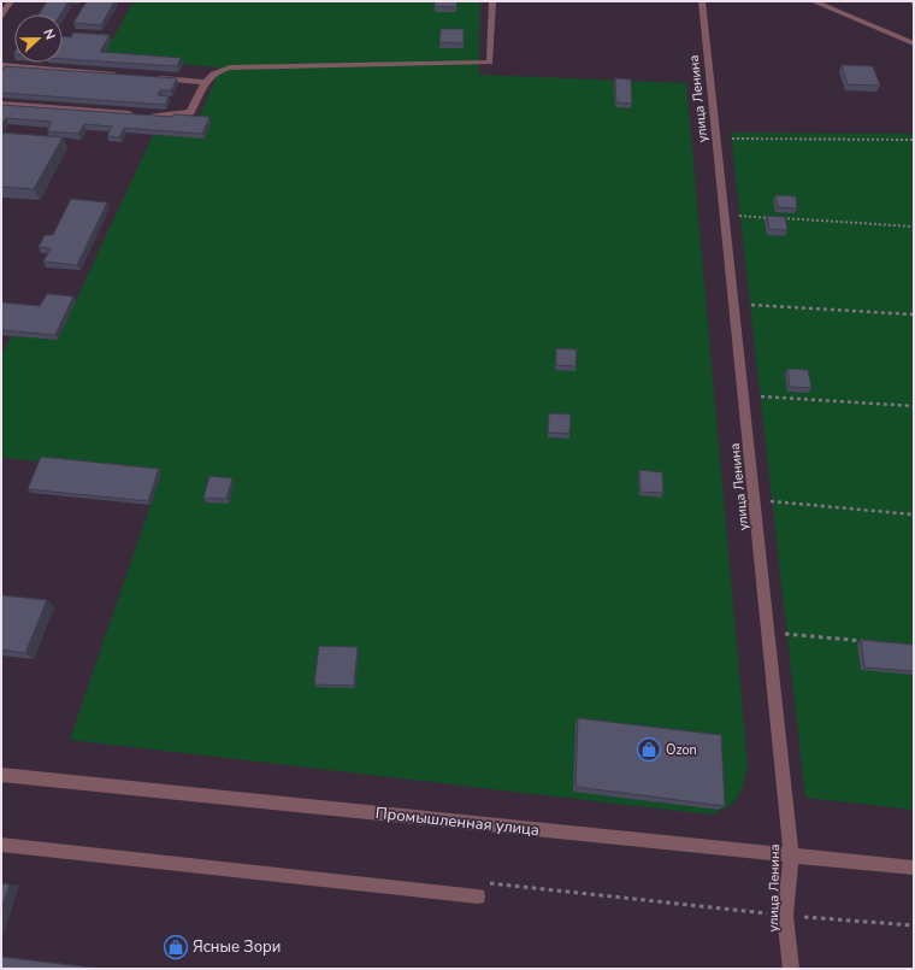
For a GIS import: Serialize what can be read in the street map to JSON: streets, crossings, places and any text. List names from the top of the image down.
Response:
{
  "streets": {
    "street": ["улица Ленина", "Промышленная улица"]
  },
  "crossings": [
    ["улица Ленина", "Промышленная улица"]
  ],
  "places": {
    "shop": ["Ozon", "Ясные Зори"]
  },
  "north": "right"
}
